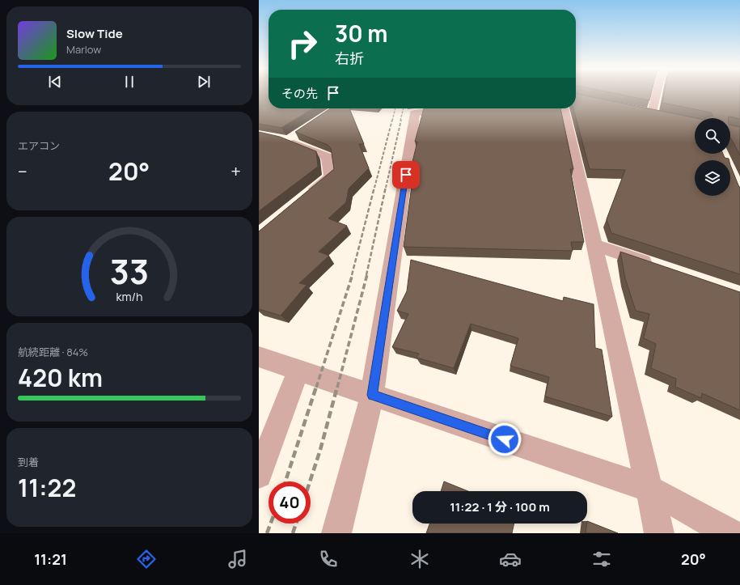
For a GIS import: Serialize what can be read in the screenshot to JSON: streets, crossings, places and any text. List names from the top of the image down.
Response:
{
  "page": {
    "turn": ["30 m", "右折"],
    "song": ["Slow Tide", "Marlow"],
    "then": "その先",
    "tile": [
      "エアコン",
      ["航続距離 · 84%", "420 km"],
      ["到着", "11:22"]
    ],
    "heat": ["−", "20°", "+"],
    "limit": "40",
    "trip": "11:22 · 1 分 · 100 m",
    "tabs": ["11:21", "20°"],
    "gauge": ["33", "km/h"]
  }
}
